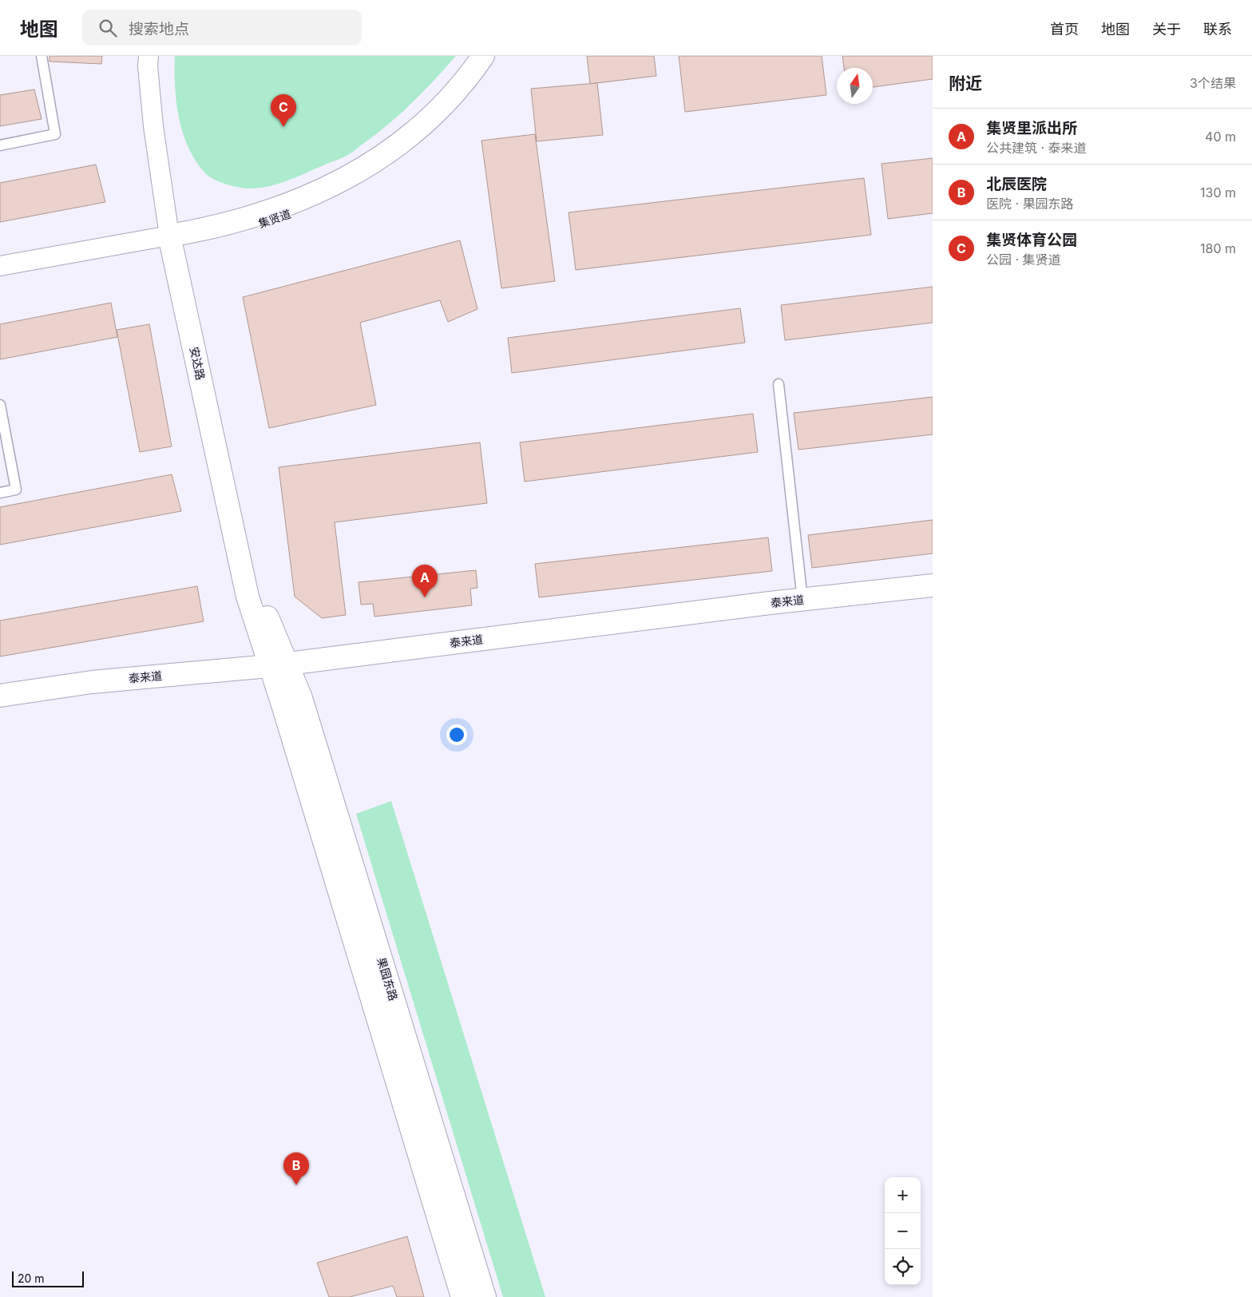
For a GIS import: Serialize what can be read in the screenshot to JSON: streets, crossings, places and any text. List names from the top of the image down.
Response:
{
  "streets": {
    "street": [
      "集贤道",
      "安达路",
      "泰来道",
      "果园东路"
    ]
  },
  "crossings": [
    ["集贤道", "安达路"],
    ["安达路", "泰来道"],
    ["安达路", "果园东路"],
    ["泰来道", "果园东路"]
  ],
  "scale_bar": "20 m",
  "north": "top",
  "page": {
    "header": "地图",
    "search": "搜索地点",
    "nav": [
      "首页",
      "地图",
      "关于",
      "联系"
    ],
    "heading": ["附近", "3个结果"],
    "pins": ["C", "A", "B"],
    "list": [
      {
        "mark": "A",
        "name": "集贤里派出所",
        "note": "公共建筑 · 泰来道",
        "value": "40 m"
      },
      {
        "mark": "B",
        "name": "北辰医院",
        "note": "医院 · 果园东路",
        "value": "130 m"
      },
      {
        "mark": "C",
        "name": "集贤体育公园",
        "note": "公园 · 集贤道",
        "value": "180 m"
      }
    ],
    "map_buttons": ["+", "−"],
    "scale": "20 m"
  }
}
